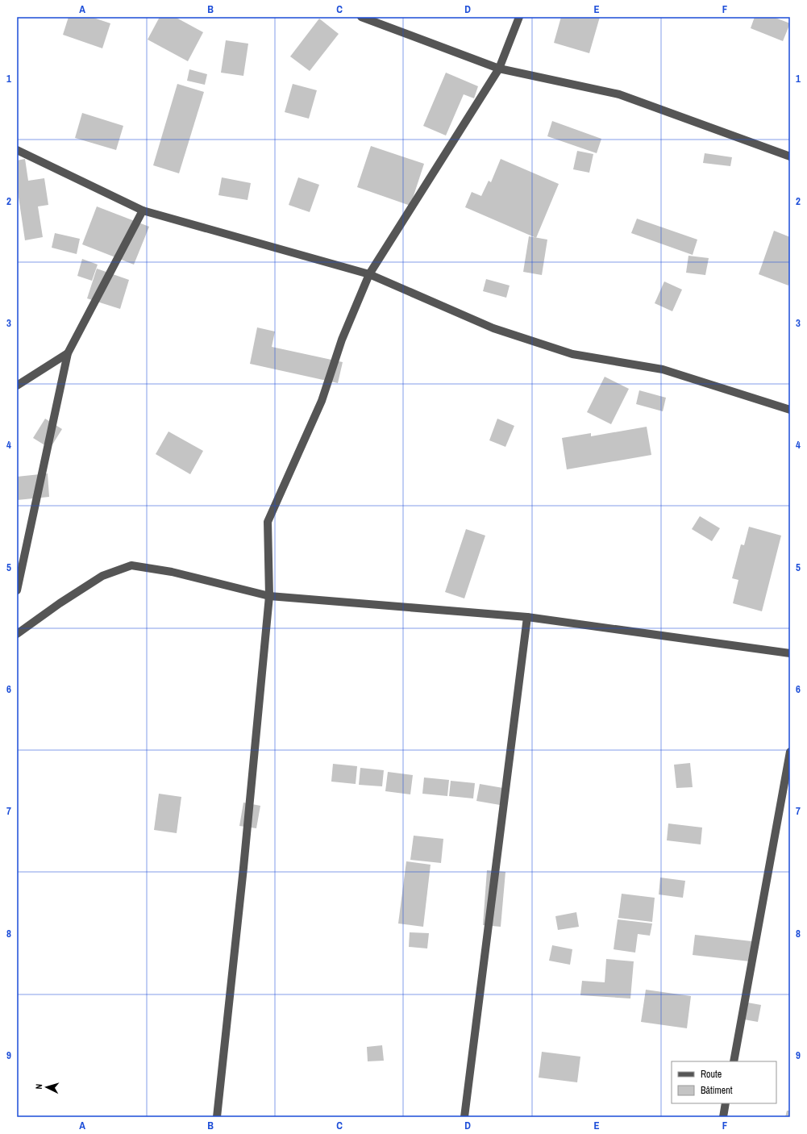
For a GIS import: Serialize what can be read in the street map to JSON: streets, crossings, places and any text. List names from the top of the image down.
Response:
{
  "legend": ["Route", "Bâtiment"],
  "north": "left",
  "grid": {
    "columns": [
      "A",
      "B",
      "C",
      "D",
      "E",
      "F"
    ],
    "rows": [
      "1",
      "2",
      "3",
      "4",
      "5",
      "6",
      "7",
      "8",
      "9"
    ]
  }
}
